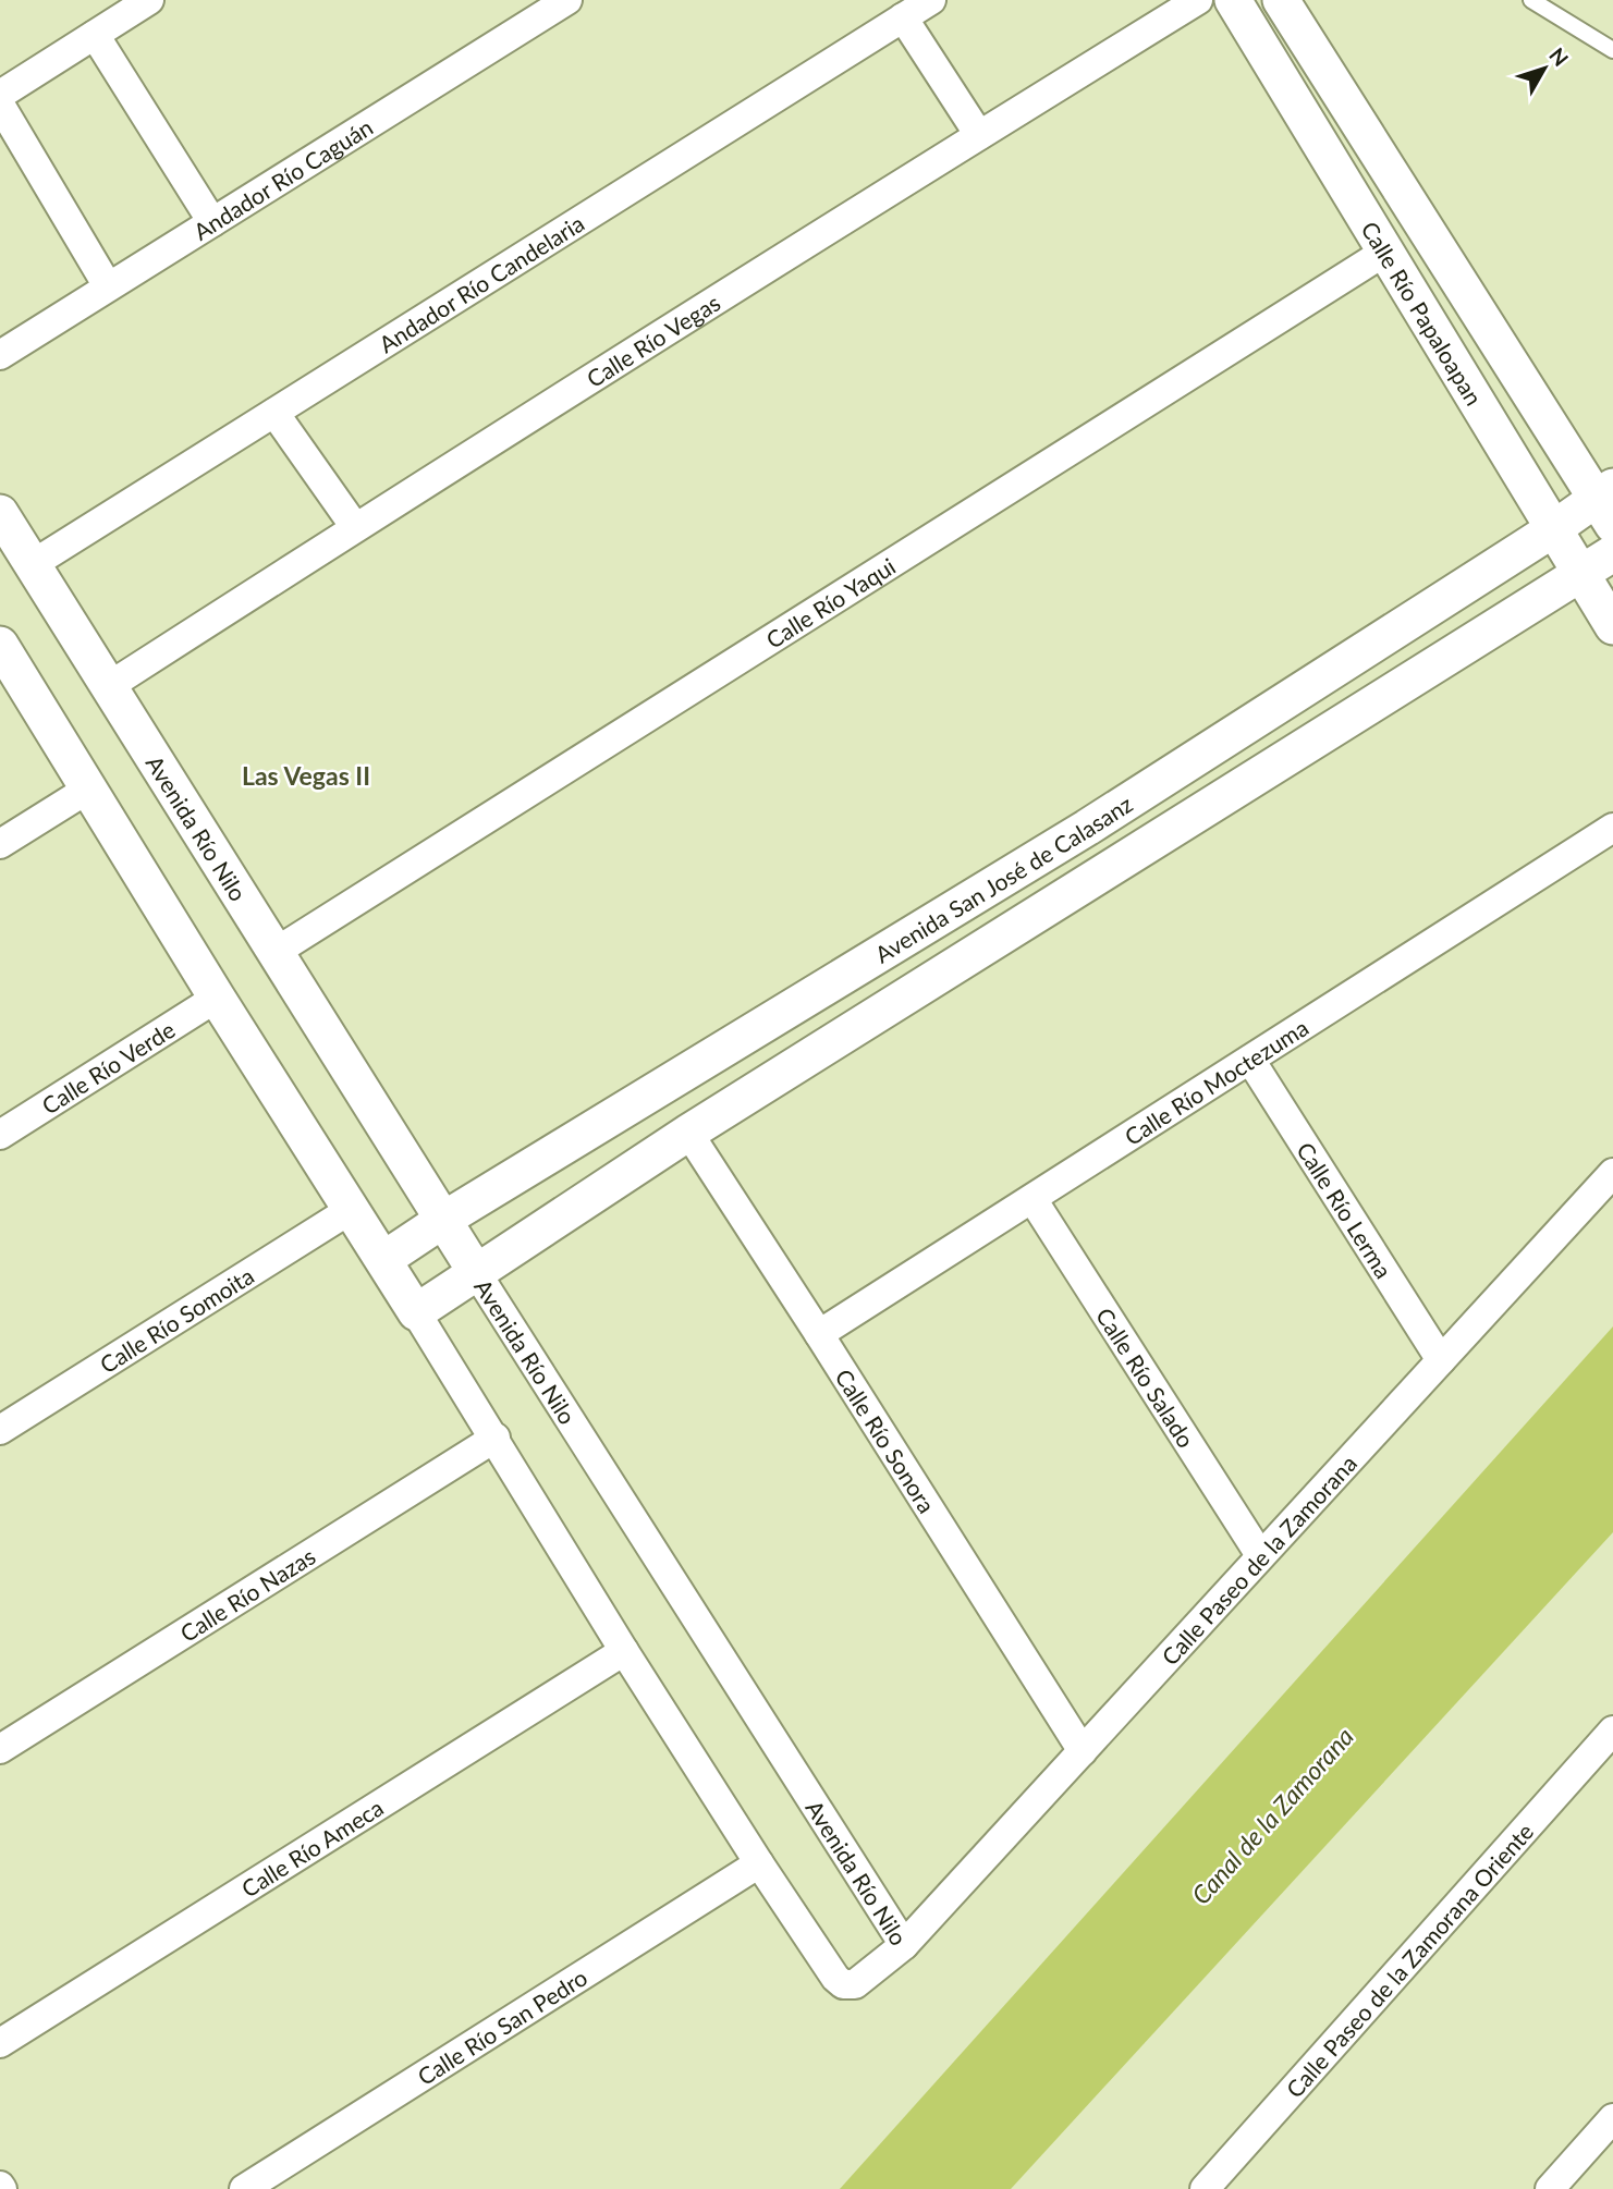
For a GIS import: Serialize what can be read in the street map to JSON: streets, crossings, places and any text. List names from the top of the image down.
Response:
{
  "streets": {
    "street": [
      "Andador Río Caguán",
      "Andador Río Candelaria",
      "Calle Río Papaloapan",
      "Calle Río Vegas",
      "Calle Río Yaqui",
      "Avenida Río Nilo",
      "Avenida San José de Calasanz",
      "Calle Río Verde",
      "Calle Río Moctezuma",
      "Calle Río Lerma",
      "Calle Río Somoita",
      "Calle Río Salado",
      "Calle Río Sonora",
      "Calle Paseo de la Zamorana",
      "Calle Río Nazas",
      "Calle Río Ameca",
      "Calle Paseo de la Zamorana Oriente",
      "Calle Río San Pedro"
    ]
  },
  "crossings": [
    ["Andador Río Candelaria", "Avenida Río Nilo"],
    ["Calle Río Papaloapan", "Calle Río Yaqui"],
    ["Calle Río Papaloapan", "Avenida San José de Calasanz"],
    ["Calle Río Vegas", "Avenida Río Nilo"],
    ["Calle Río Yaqui", "Avenida Río Nilo"],
    ["Avenida Río Nilo", "Avenida San José de Calasanz"],
    ["Avenida Río Nilo", "Calle Río Verde"],
    ["Avenida Río Nilo", "Calle Río Somoita"],
    ["Avenida Río Nilo", "Calle Paseo de la Zamorana"],
    ["Avenida Río Nilo", "Calle Río Nazas"],
    ["Avenida Río Nilo", "Calle Río Ameca"],
    ["Avenida Río Nilo", "Calle Río San Pedro"],
    ["Calle Río Moctezuma", "Calle Río Lerma"],
    ["Calle Río Moctezuma", "Calle Río Salado"],
    ["Calle Río Moctezuma", "Calle Río Sonora"],
    ["Calle Río Lerma", "Calle Paseo de la Zamorana"],
    ["Calle Río Salado", "Calle Paseo de la Zamorana"],
    ["Calle Río Sonora", "Calle Paseo de la Zamorana"]
  ],
  "districts": ["Las Vegas II"],
  "water": ["Canal de la Zamorana"],
  "north": "top right"
}
